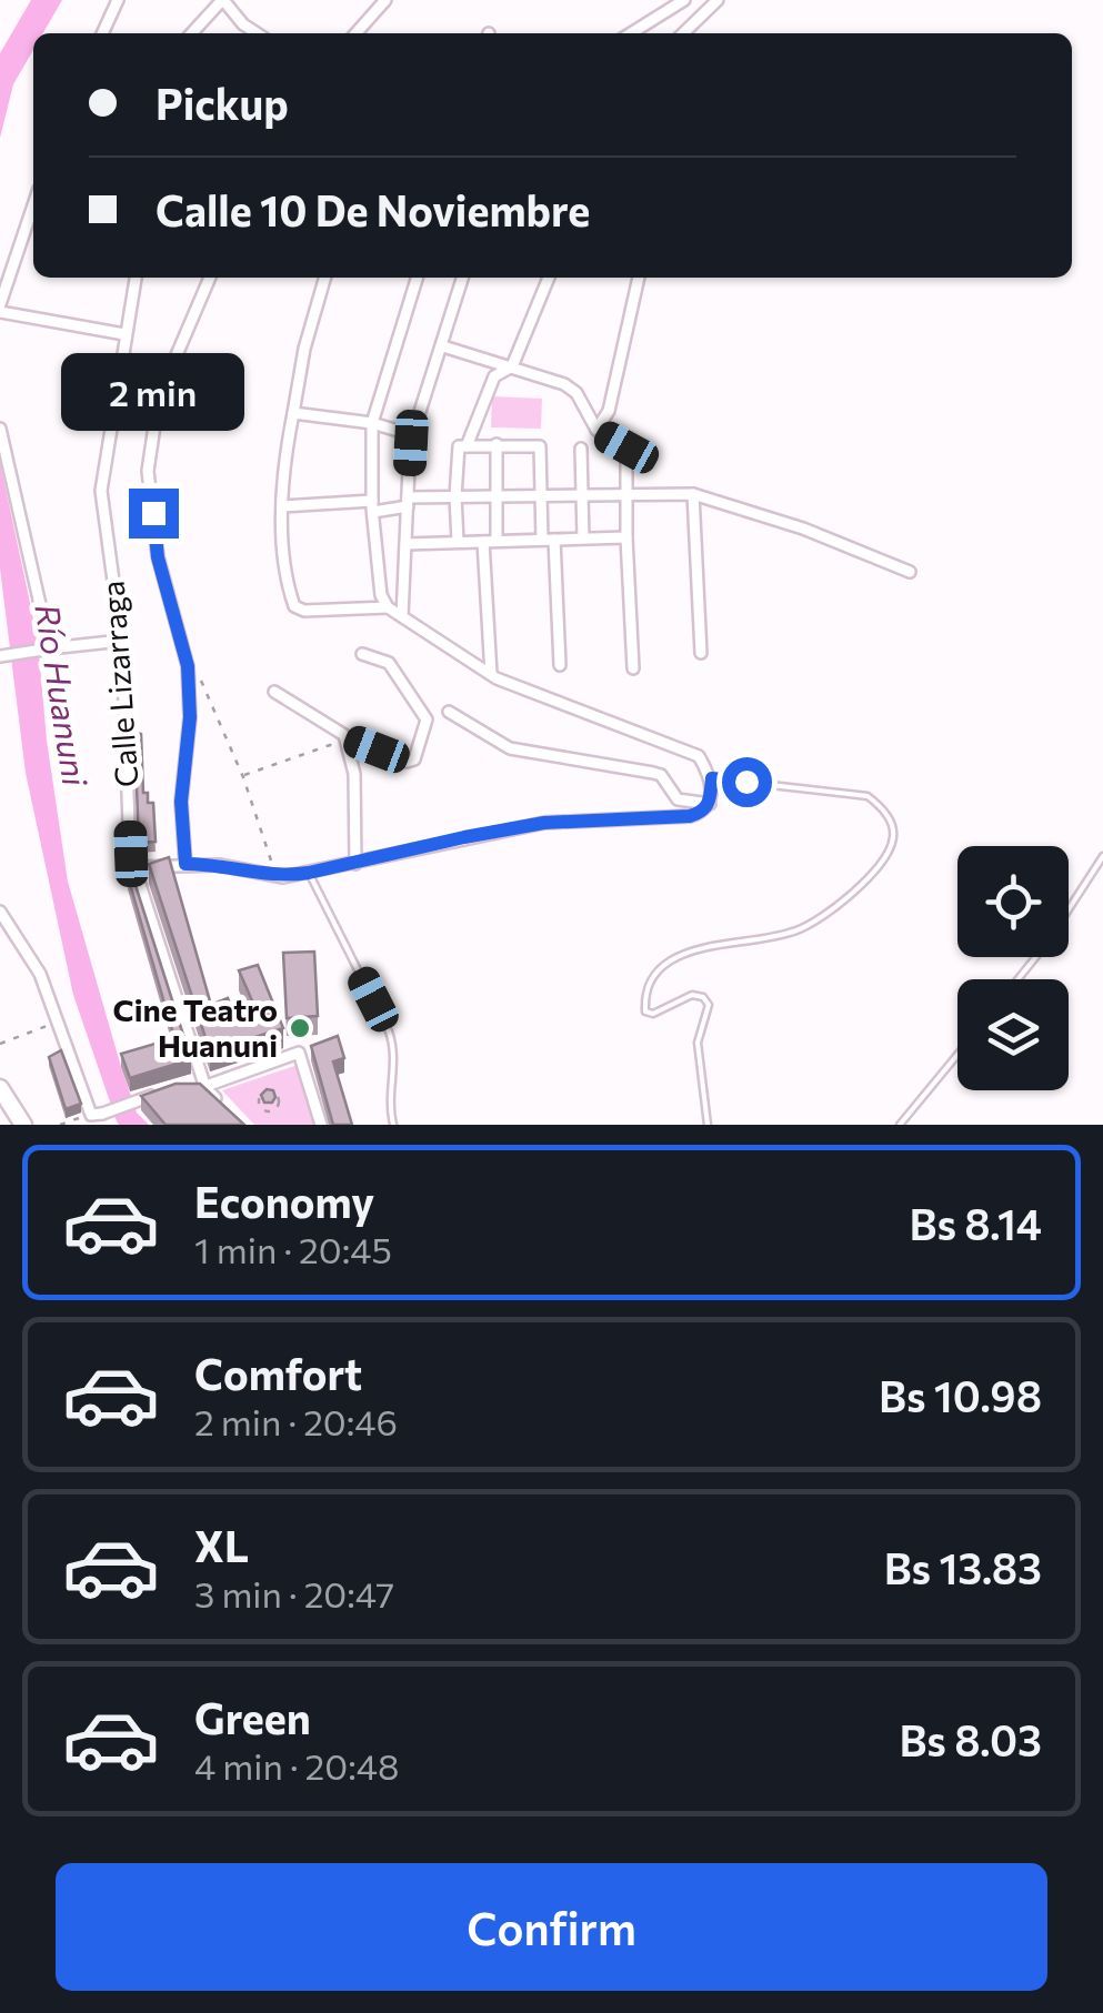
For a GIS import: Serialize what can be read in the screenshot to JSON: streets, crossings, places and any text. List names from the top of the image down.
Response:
{
  "streets": {
    "street": ["Calle Lizarraga"]
  },
  "water": ["Río Huanuni"],
  "places": ["Cine Teatro Huanuni"],
  "page": {
    "banner": ["Pickup", "Calle 10 De Noviembre"],
    "bubble": "2 min",
    "list": [
      {
        "name": "Economy",
        "note": "1 min · 20:45",
        "value": "Bs 8.14"
      },
      {
        "name": "Comfort",
        "note": "2 min · 20:46",
        "value": "Bs 10.98"
      },
      {
        "name": "XL",
        "note": "3 min · 20:47",
        "value": "Bs 13.83"
      },
      {
        "name": "Green",
        "note": "4 min · 20:48",
        "value": "Bs 8.03"
      }
    ],
    "buttons": "Confirm"
  }
}
